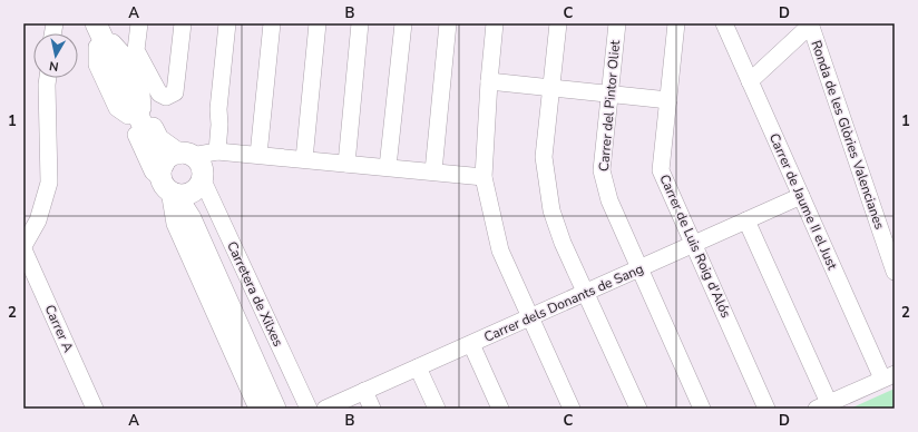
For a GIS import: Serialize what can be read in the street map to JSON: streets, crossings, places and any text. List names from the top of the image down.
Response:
{
  "streets": {
    "main road": ["Carretera de Xilxes"],
    "street": [
      "Carrer del Pintor Oliet",
      "Ronda de les Glòries Valencianes",
      "Carrer de Jaume II el Just",
      "Carrer de Luis Roig d'Alós",
      "Carrer dels Donants de Sang",
      "Carrer A"
    ]
  },
  "crossings": [
    ["Carrer del Pintor Oliet", "Carrer dels Donants de Sang"],
    ["Carrer de Jaume II el Just", "Carrer dels Donants de Sang"],
    ["Carrer de Luis Roig d'Alós", "Carrer dels Donants de Sang"]
  ],
  "north": "bottom",
  "grid": {
    "columns": [
      "A",
      "B",
      "C",
      "D"
    ],
    "rows": ["1", "2"]
  }
}
